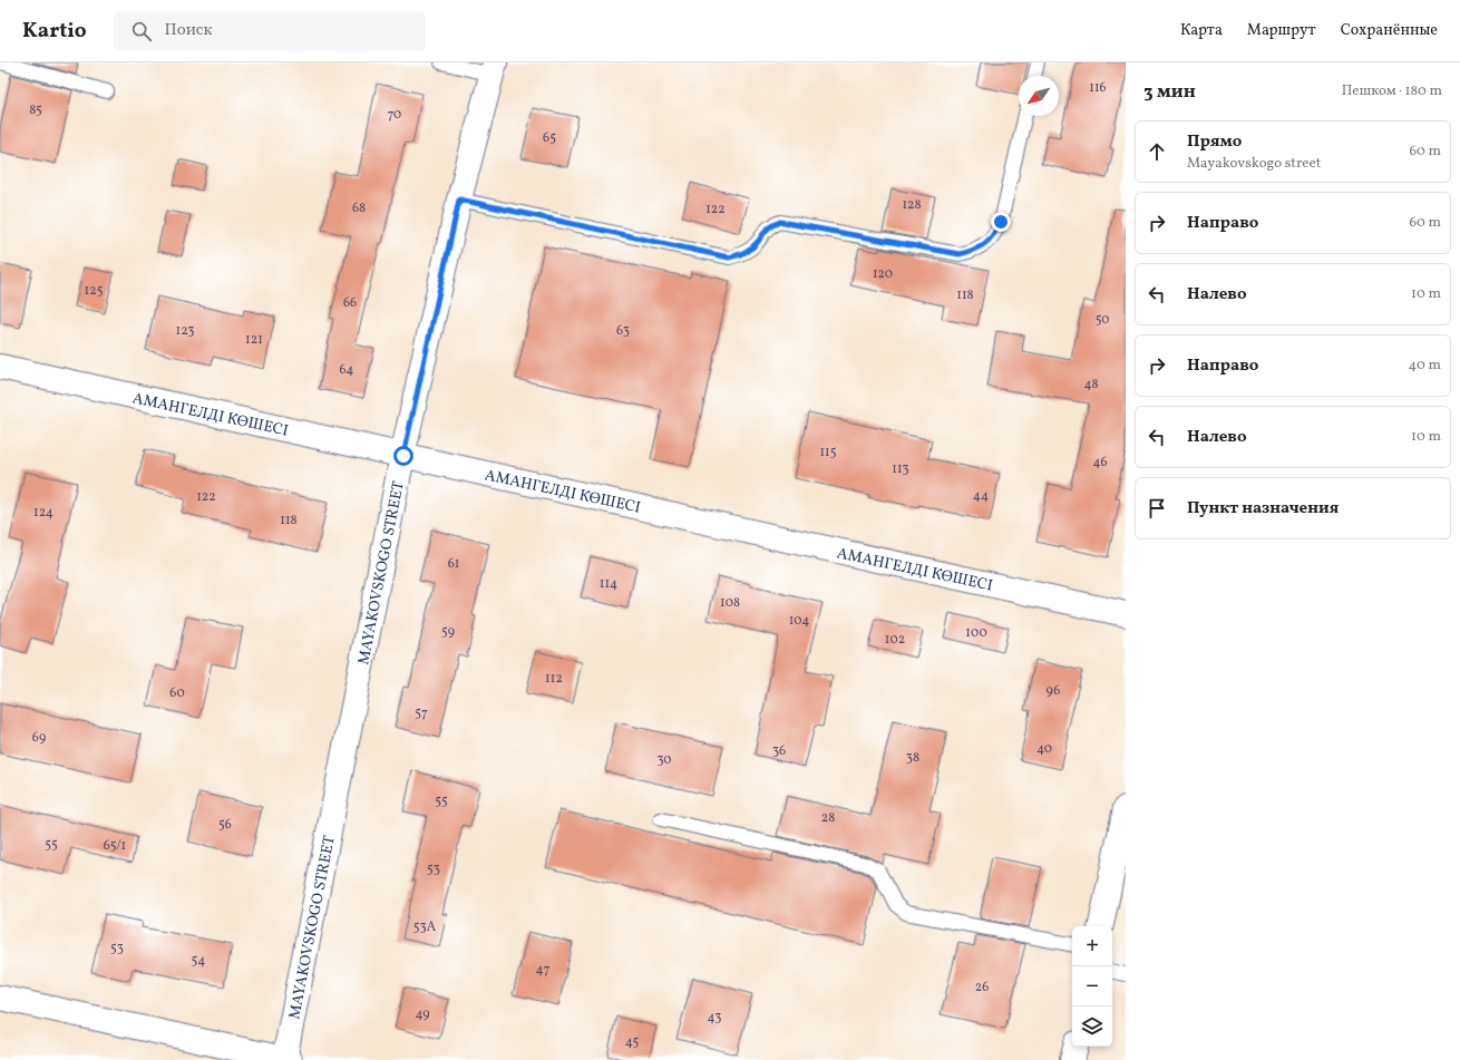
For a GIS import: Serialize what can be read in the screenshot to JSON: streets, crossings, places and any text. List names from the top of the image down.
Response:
{
  "streets": {
    "street": ["АМАНГЕЛДІ КӨШЕСІ", "MAYAKOVSKOGO STREET"]
  },
  "crossings": [
    ["АМАНГЕЛДІ КӨШЕСІ", "MAYAKOVSKOGO STREET"]
  ],
  "house_numbers": [
    "116",
    "85",
    "70",
    "65",
    "128",
    "68",
    "122",
    "120",
    "125",
    "118",
    "66",
    "50",
    "123",
    "63",
    "121",
    "64",
    "48",
    "115",
    "46",
    "113",
    "44",
    "122",
    "124",
    "118",
    "61",
    "114",
    "108",
    "104",
    "59",
    "100",
    "102",
    "112",
    "96",
    "60",
    "57",
    "69",
    "40",
    "36",
    "38",
    "30",
    "55",
    "28",
    "56",
    "55",
    "65/1",
    "53",
    "53А",
    "53",
    "54",
    "47",
    "26",
    "49",
    "43",
    "45"
  ],
  "north": "bottom left",
  "page": {
    "header": "Kartio",
    "search": "Поиск",
    "nav": ["Карта", "Маршрут", "Сохранённые"],
    "heading": ["3 мин", "Пешком · 180 m"],
    "list": [
      ["Прямо", "Mayakovskogo street", "60 m"],
      ["Направо", "60 m"],
      ["Налево", "10 m"],
      ["Направо", "40 m"],
      ["Налево", "10 m"],
      "Пункт назначения"
    ],
    "map_buttons": ["+", "−"]
  }
}
